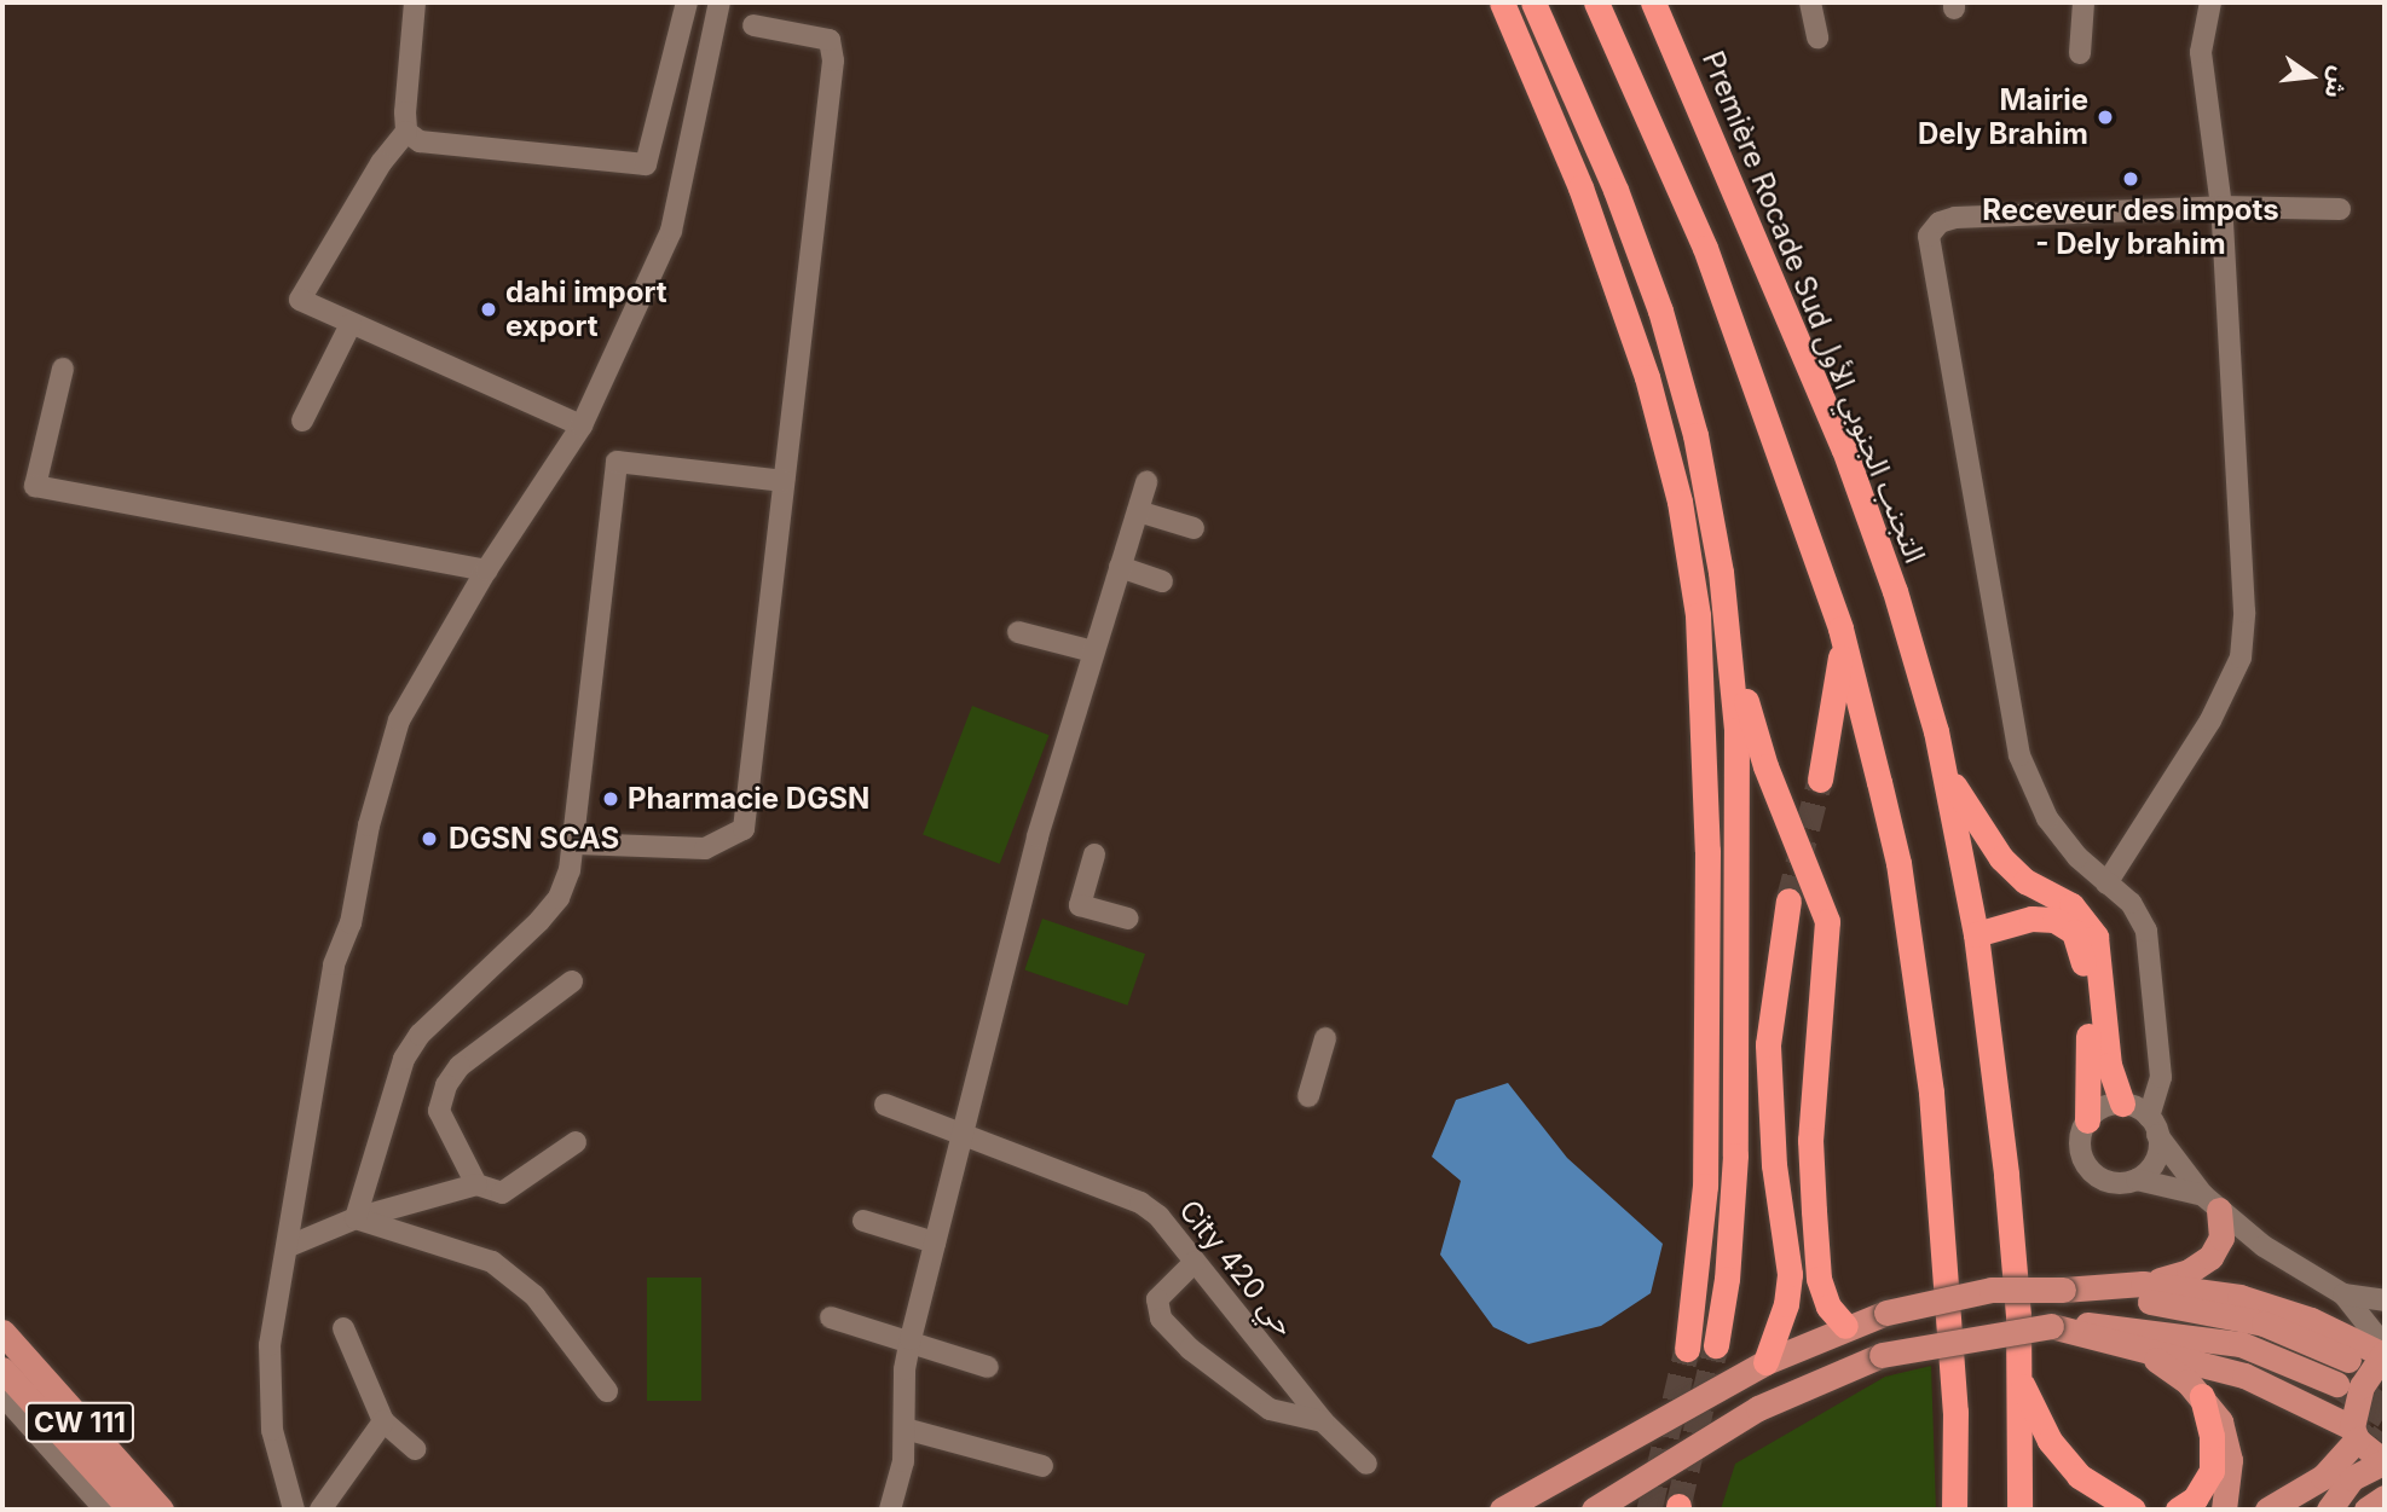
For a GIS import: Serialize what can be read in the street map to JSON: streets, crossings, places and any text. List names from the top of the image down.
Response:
{
  "streets": {
    "highway": ["Première Rocade Sud التجنب الجنوبي الأول"],
    "main road": ["CW 111"],
    "street": ["City 420 حي"]
  },
  "places": [
    "Mairie Dely Brahim",
    "Receveur des impots - Dely brahim",
    "dahi import export",
    "Pharmacie DGSN",
    "DGSN SCAS"
  ],
  "north": "right"
}
